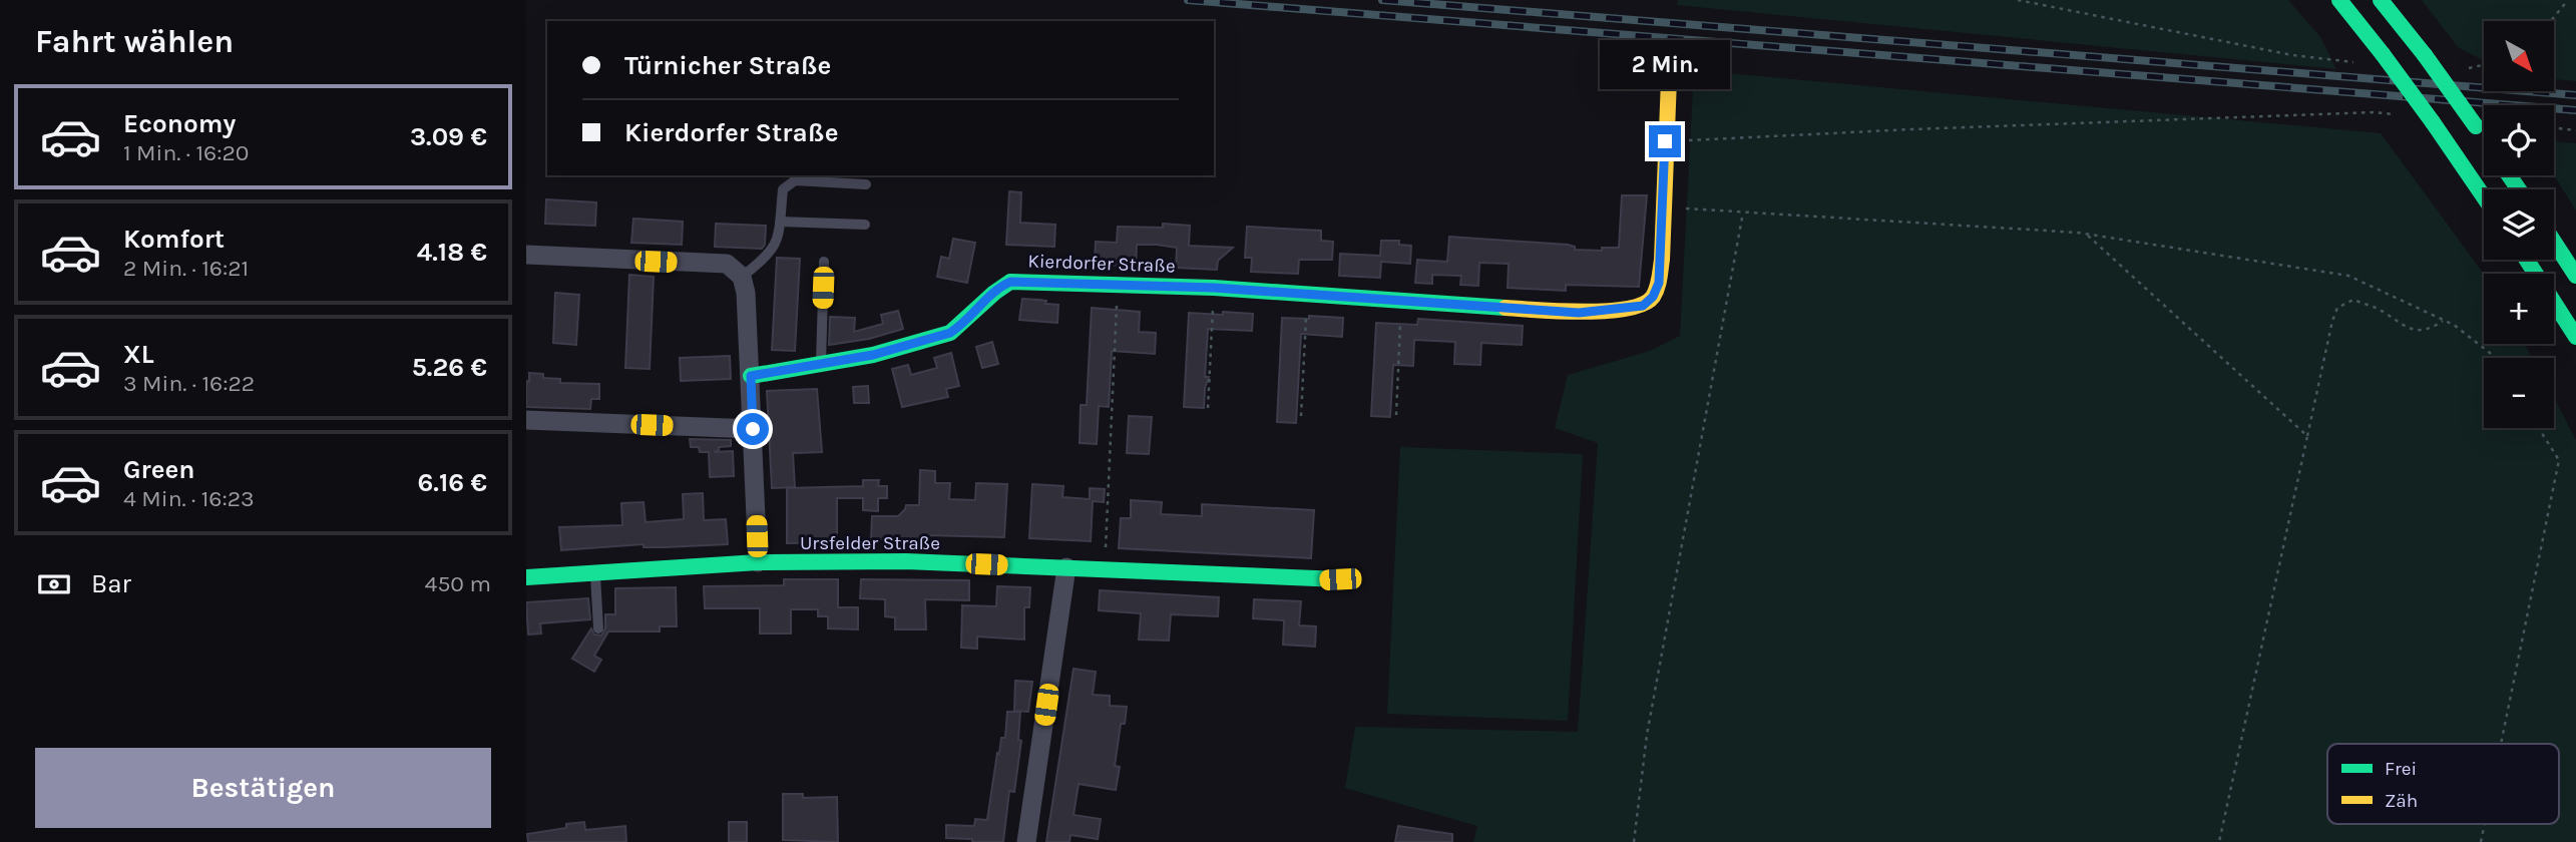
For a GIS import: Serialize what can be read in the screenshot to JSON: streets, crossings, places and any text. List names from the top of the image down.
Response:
{
  "streets": {
    "main road": ["Kierdorfer Straße", "Ursfelder Straße"]
  },
  "legend": ["Frei", "Zäh"],
  "north": "bottom right",
  "page": {
    "heading": "Fahrt wählen",
    "map_buttons": ["+", "−"],
    "banner": ["Türnicher Straße", "Kierdorfer Straße"],
    "bubble": "2 Min.",
    "list": [
      {
        "name": "Economy",
        "note": "1 Min. · 16:20",
        "value": "3.09 €"
      },
      {
        "name": "Komfort",
        "note": "2 Min. · 16:21",
        "value": "4.18 €"
      },
      {
        "name": "XL",
        "note": "3 Min. · 16:22",
        "value": "5.26 €"
      },
      {
        "name": "Green",
        "note": "4 Min. · 16:23",
        "value": "6.16 €"
      }
    ],
    "pay": ["Bar", "450 m"],
    "buttons": "Bestätigen"
  }
}
